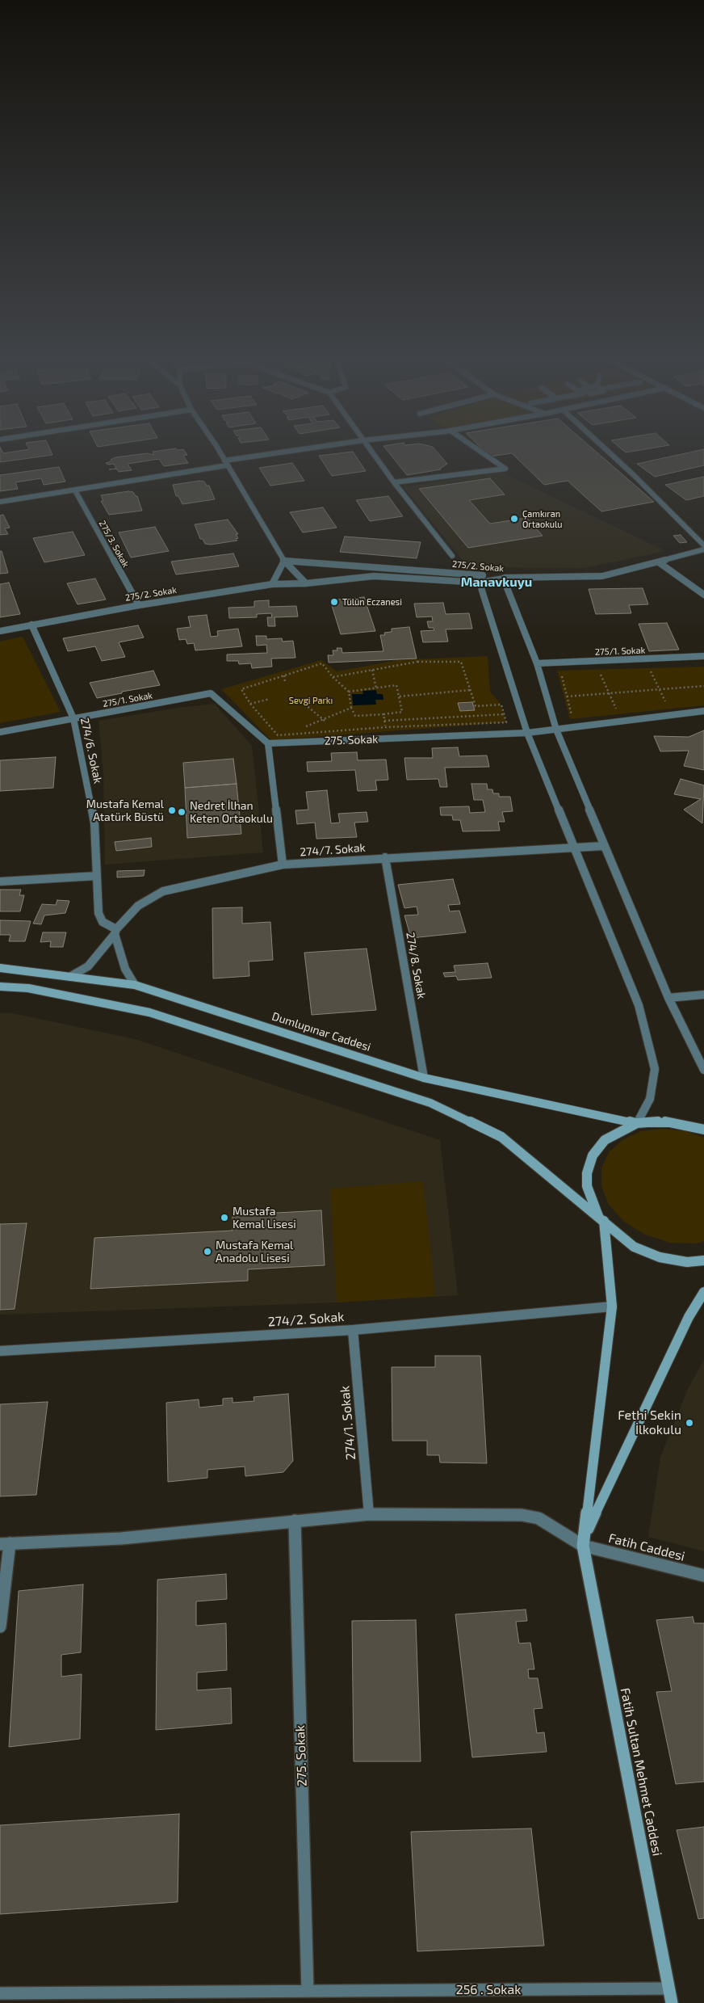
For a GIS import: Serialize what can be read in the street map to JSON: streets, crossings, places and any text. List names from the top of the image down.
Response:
{
  "streets": {
    "main road": ["Dumlupınar Caddesi", "Fatih Sultan Mehmet Caddesi"],
    "street": [
      "275/3. Sokak",
      "275/2. Sokak",
      "275/1. Sokak",
      "275. Sokak",
      "274/6. Sokak",
      "274/7. Sokak",
      "274/8. Sokak",
      "274/2. Sokak",
      "274/1. Sokak",
      "Fatih Caddesi",
      "256 . Sokak"
    ]
  },
  "crossings": [
    ["275/3. Sokak", "275/2. Sokak"],
    ["275/2. Sokak", "274/6. Sokak"],
    ["275/1. Sokak", "275. Sokak"],
    ["275/1. Sokak", "274/6. Sokak"],
    ["275. Sokak", "Fatih Caddesi"],
    ["275. Sokak", "256 . Sokak"],
    ["274/6. Sokak", "274/7. Sokak"],
    ["274/7. Sokak", "274/8. Sokak"],
    ["274/7. Sokak", "Dumlupınar Caddesi"],
    ["274/8. Sokak", "Dumlupınar Caddesi"],
    ["274/2. Sokak", "274/1. Sokak"],
    ["274/2. Sokak", "Fatih Sultan Mehmet Caddesi"],
    ["274/1. Sokak", "Fatih Caddesi"],
    ["Fatih Caddesi", "Fatih Sultan Mehmet Caddesi"],
    ["Fatih Sultan Mehmet Caddesi", "256 . Sokak"]
  ],
  "districts": ["Manavkuyu"],
  "parks": ["Sevgi Parkı"],
  "places": [
    "Çamkıran Ortaokulu",
    "Tülün Eczanesi",
    "Mustafa Kemal Atatürk Büstü",
    "Nedret İlhan Keten Ortaokulu",
    "Mustafa Kemal Lisesi",
    "Mustafa Kemal Anadolu Lisesi",
    "Fethi Sekin İlkokulu"
  ]
}
